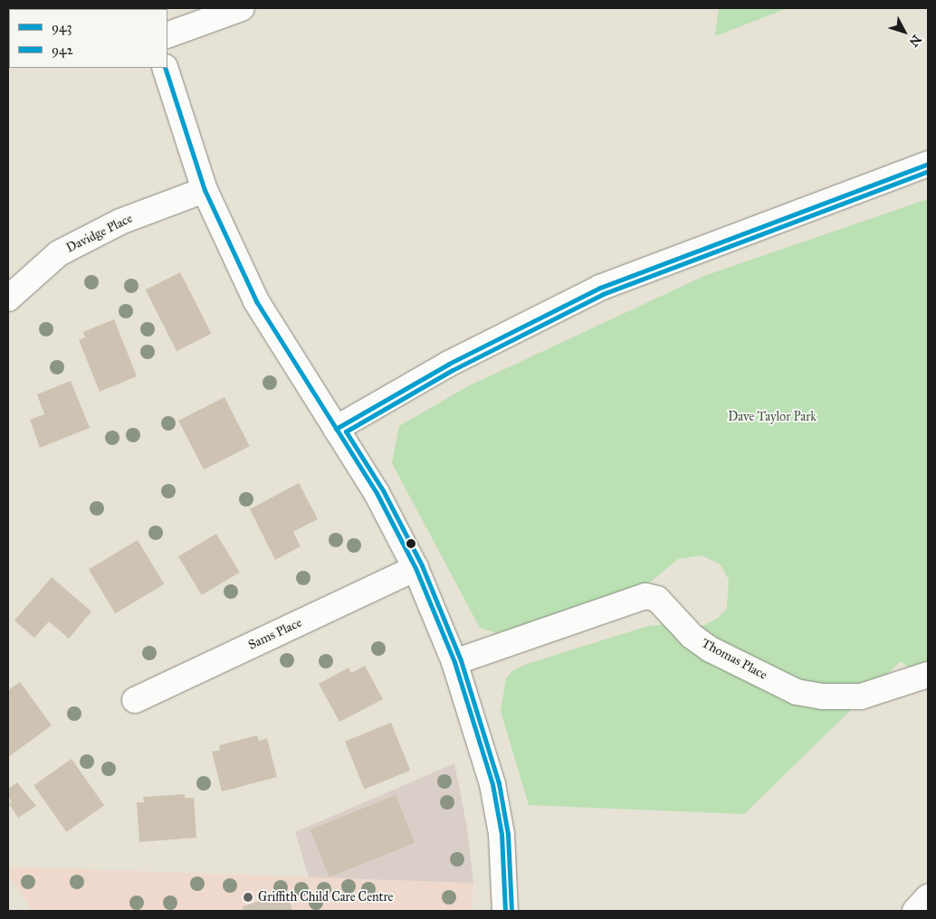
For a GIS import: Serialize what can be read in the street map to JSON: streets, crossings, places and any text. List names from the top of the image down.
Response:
{
  "streets": {
    "street": ["Davidge Place", "Sams Place", "Thomas Place"]
  },
  "parks": ["Dave Taylor Park"],
  "places": ["Griffith Child Care Centre"],
  "lines": ["transit line 943", "transit line 942"],
  "legend": ["943", "942"],
  "north": "bottom right"
}
